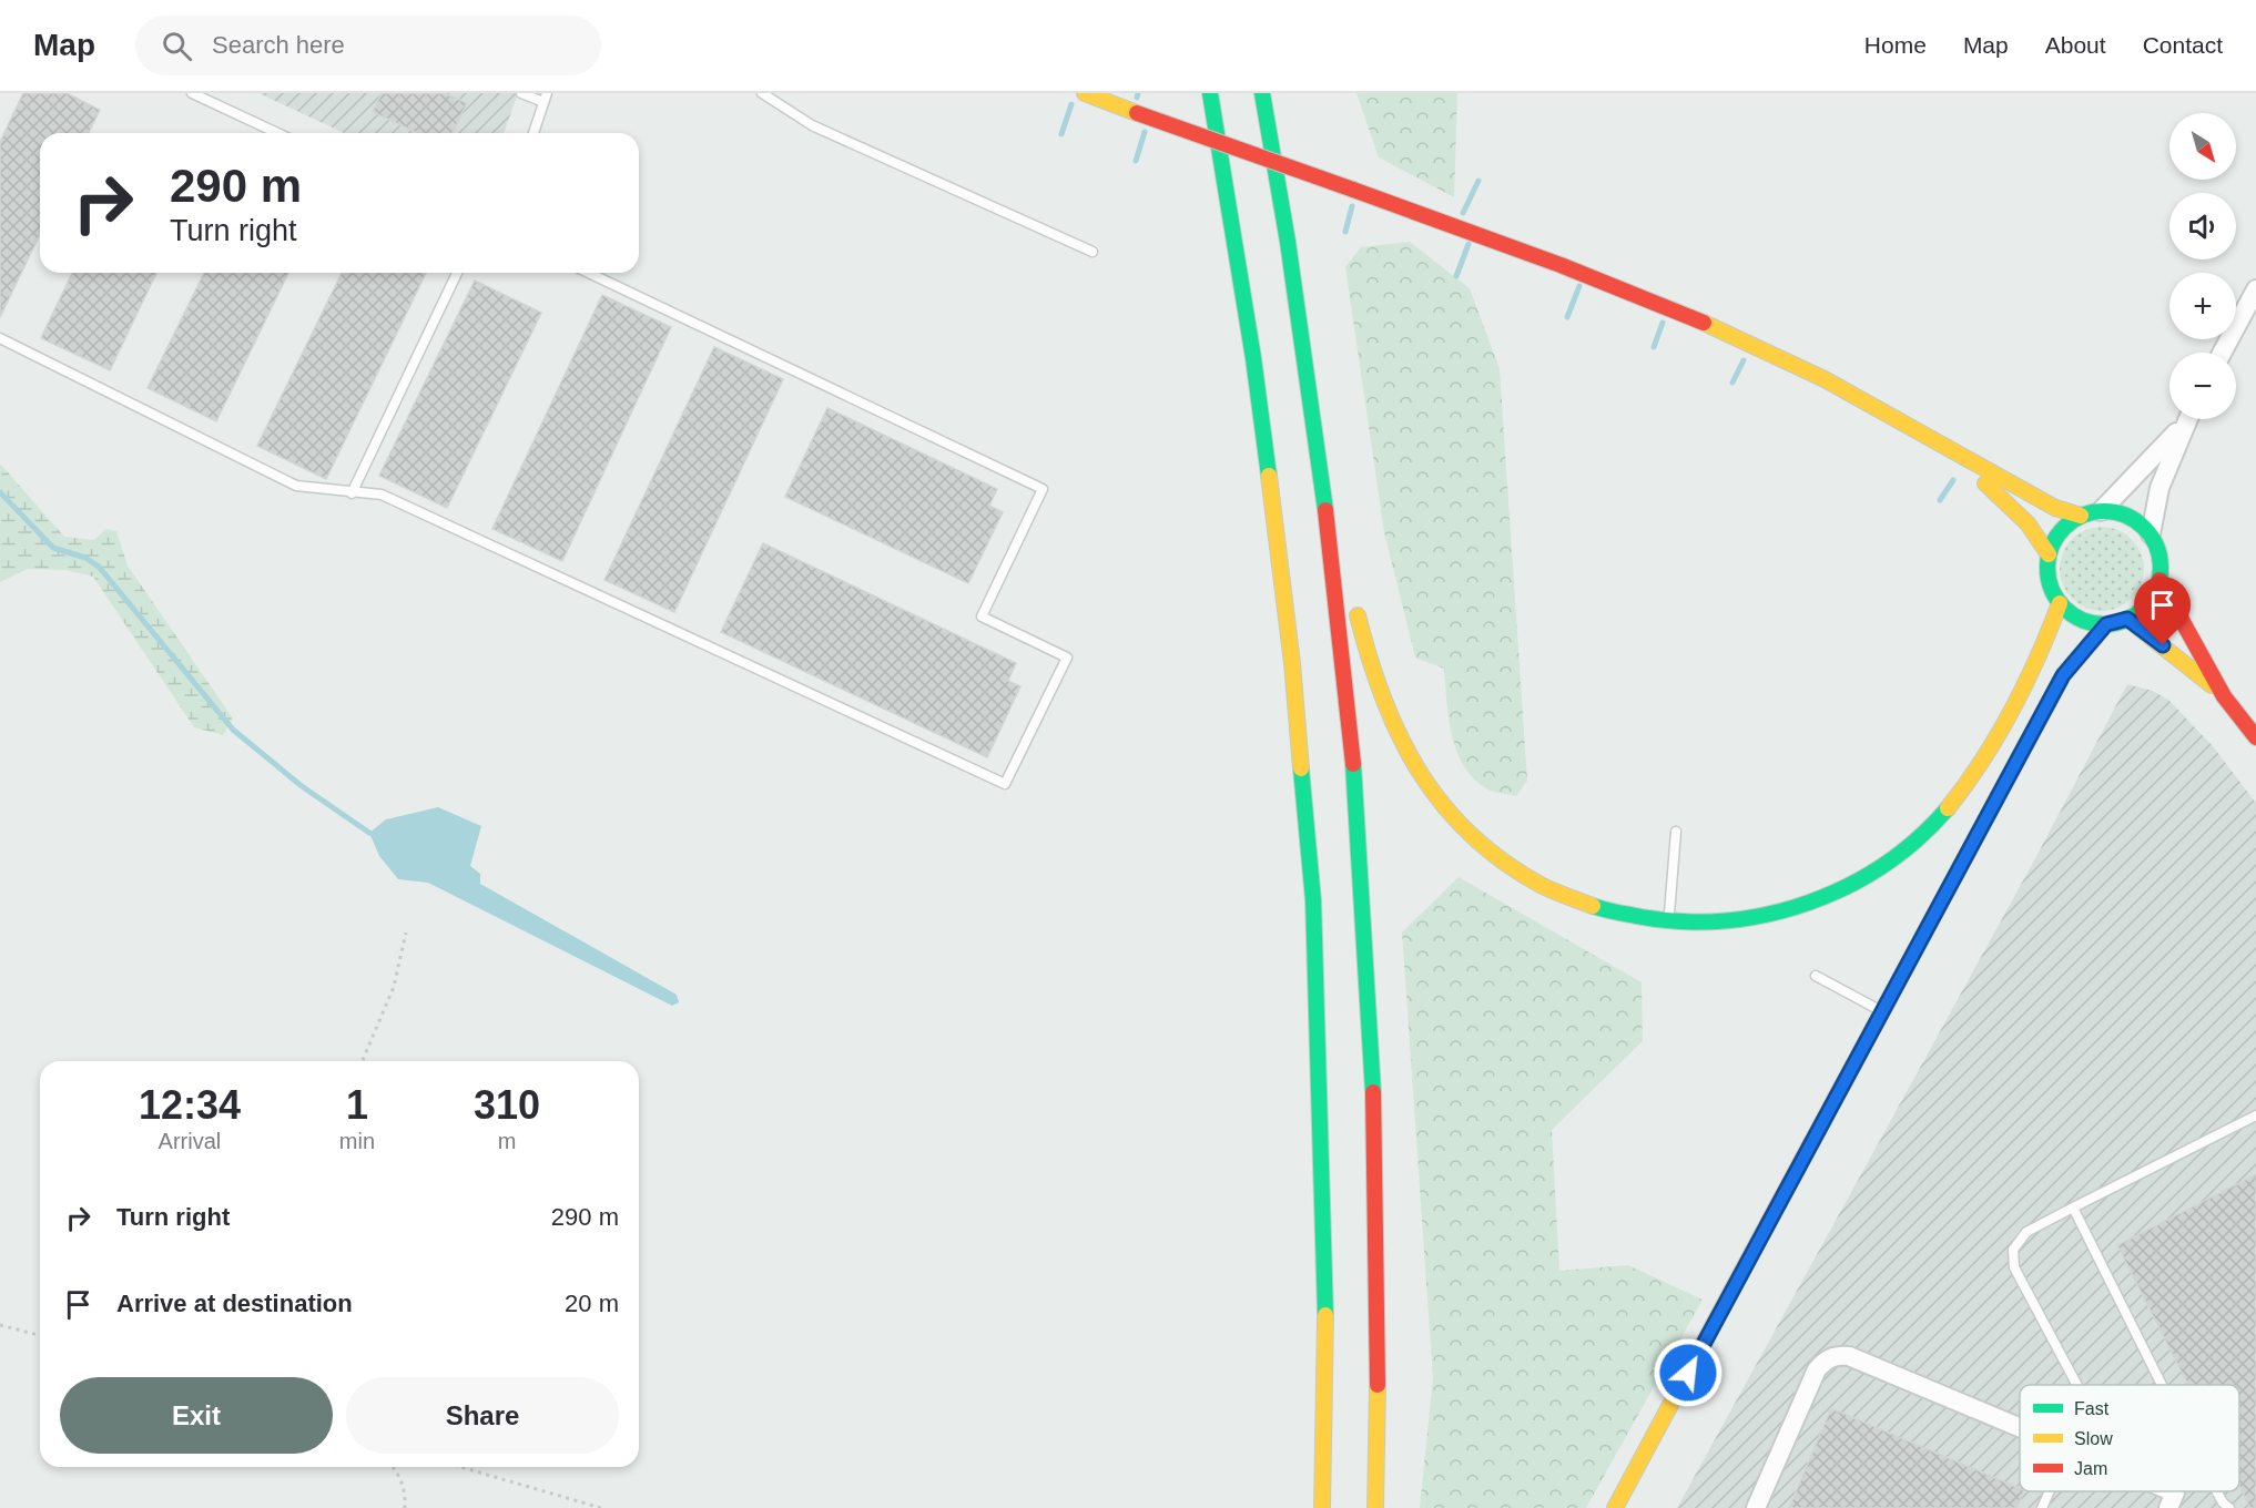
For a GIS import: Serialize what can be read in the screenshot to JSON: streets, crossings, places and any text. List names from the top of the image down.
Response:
{
  "legend": ["Fast", "Slow", "Jam"],
  "north": "bottom right",
  "page": {
    "header": "Map",
    "search": "Search here",
    "nav": [
      "Home",
      "Map",
      "About",
      "Contact"
    ],
    "map_buttons": ["+", "−"],
    "turn": ["290 m", "Turn right"],
    "eta": [
      "12:34",
      "Arrival",
      "1",
      "min",
      "310",
      "m"
    ],
    "list": [
      {
        "name": "Turn right",
        "value": "290 m"
      },
      {
        "name": "Arrive at destination",
        "value": "20 m"
      }
    ],
    "buttons": ["Exit", "Share"]
  }
}
